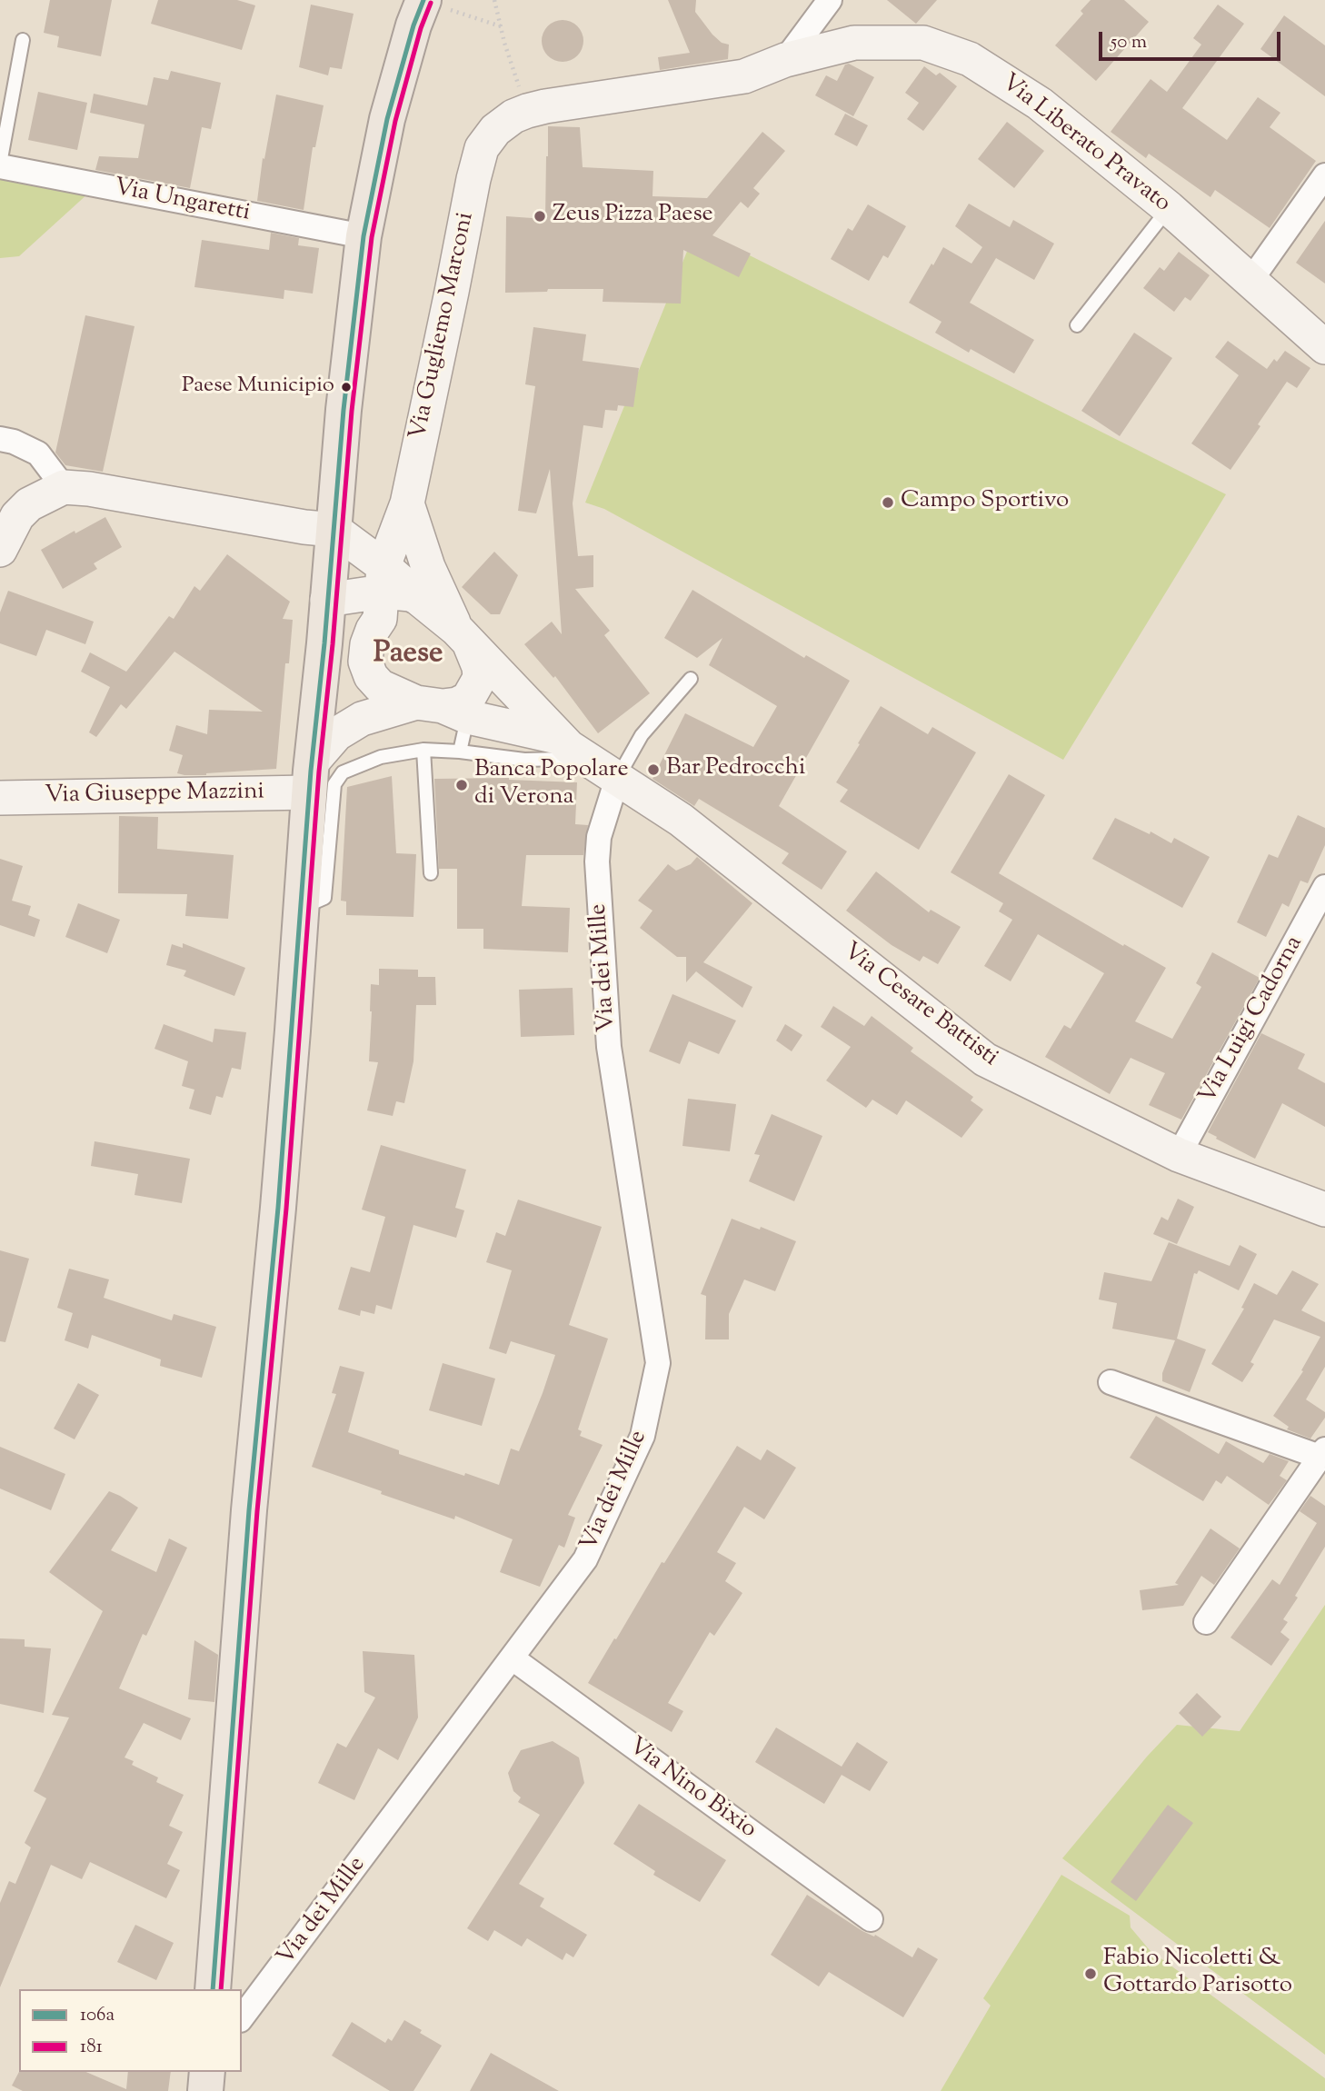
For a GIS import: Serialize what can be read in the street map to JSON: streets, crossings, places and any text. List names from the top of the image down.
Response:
{
  "streets": {
    "street": [
      "Via Liberato Pravato",
      "Via Ungaretti",
      "Via Gugliemo Marconi",
      "Via Giuseppe Mazzini",
      "Via dei Mille",
      "Via Cesare Battisti",
      "Via Luigi Cadorna",
      "Via Nino Bixio"
    ]
  },
  "crossings": [
    ["Via Liberato Pravato", "Via Gugliemo Marconi"],
    ["Via dei Mille", "Via Cesare Battisti"],
    ["Via dei Mille", "Via Nino Bixio"],
    ["Via Cesare Battisti", "Via Luigi Cadorna"]
  ],
  "districts": ["Paese"],
  "places": [
    "Zeus Pizza Paese",
    "Paese Municipio",
    "Campo Sportivo",
    "Bar Pedrocchi",
    "Banca Popolare di Verona",
    "Fabio Nicoletti & Gottardo Parisotto"
  ],
  "lines": ["transit line 106a", "transit line 181"],
  "legend": ["106a", "181"],
  "scale_bar": "50 m"
}
